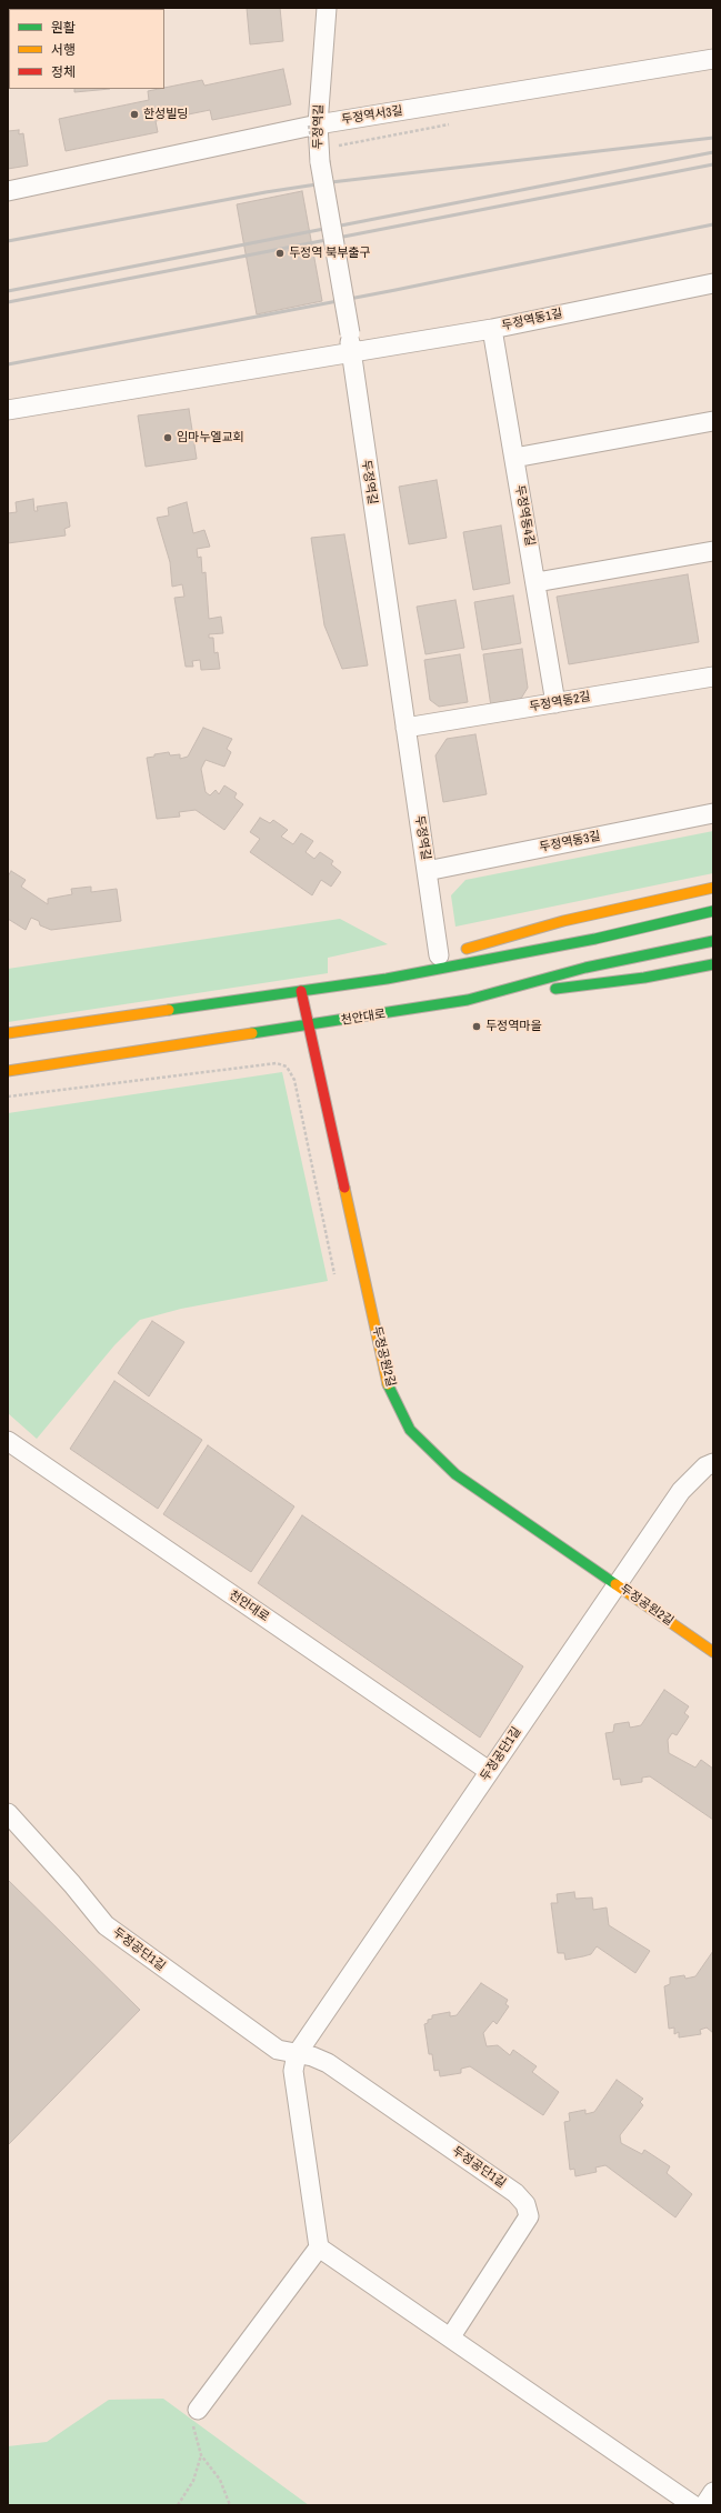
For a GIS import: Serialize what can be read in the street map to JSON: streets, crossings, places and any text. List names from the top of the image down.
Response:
{
  "streets": {
    "main road": ["천안대로", "두정공원2길"],
    "street": [
      "두정역서3길",
      "두정역길",
      "두정역동1길",
      "두정역동4길",
      "두정역동2길",
      "두정역동3길",
      "두정공단1길"
    ]
  },
  "crossings": [
    ["두정역서3길", "두정역길"],
    ["두정역길", "두정역동1길"],
    ["두정역길", "두정역동2길"],
    ["두정역길", "두정역동3길"],
    ["두정역동1길", "두정역동4길"],
    ["두정역동4길", "두정역동2길"],
    ["천안대로", "두정공원2길"],
    ["천안대로", "두정공단1길"],
    ["두정공원2길", "두정공단1길"]
  ],
  "places": [
    "한성빌딩",
    "두정역 북부출구",
    "임마누엘교회",
    "두정역마을"
  ],
  "legend": ["원활", "서행", "정체"]
}
